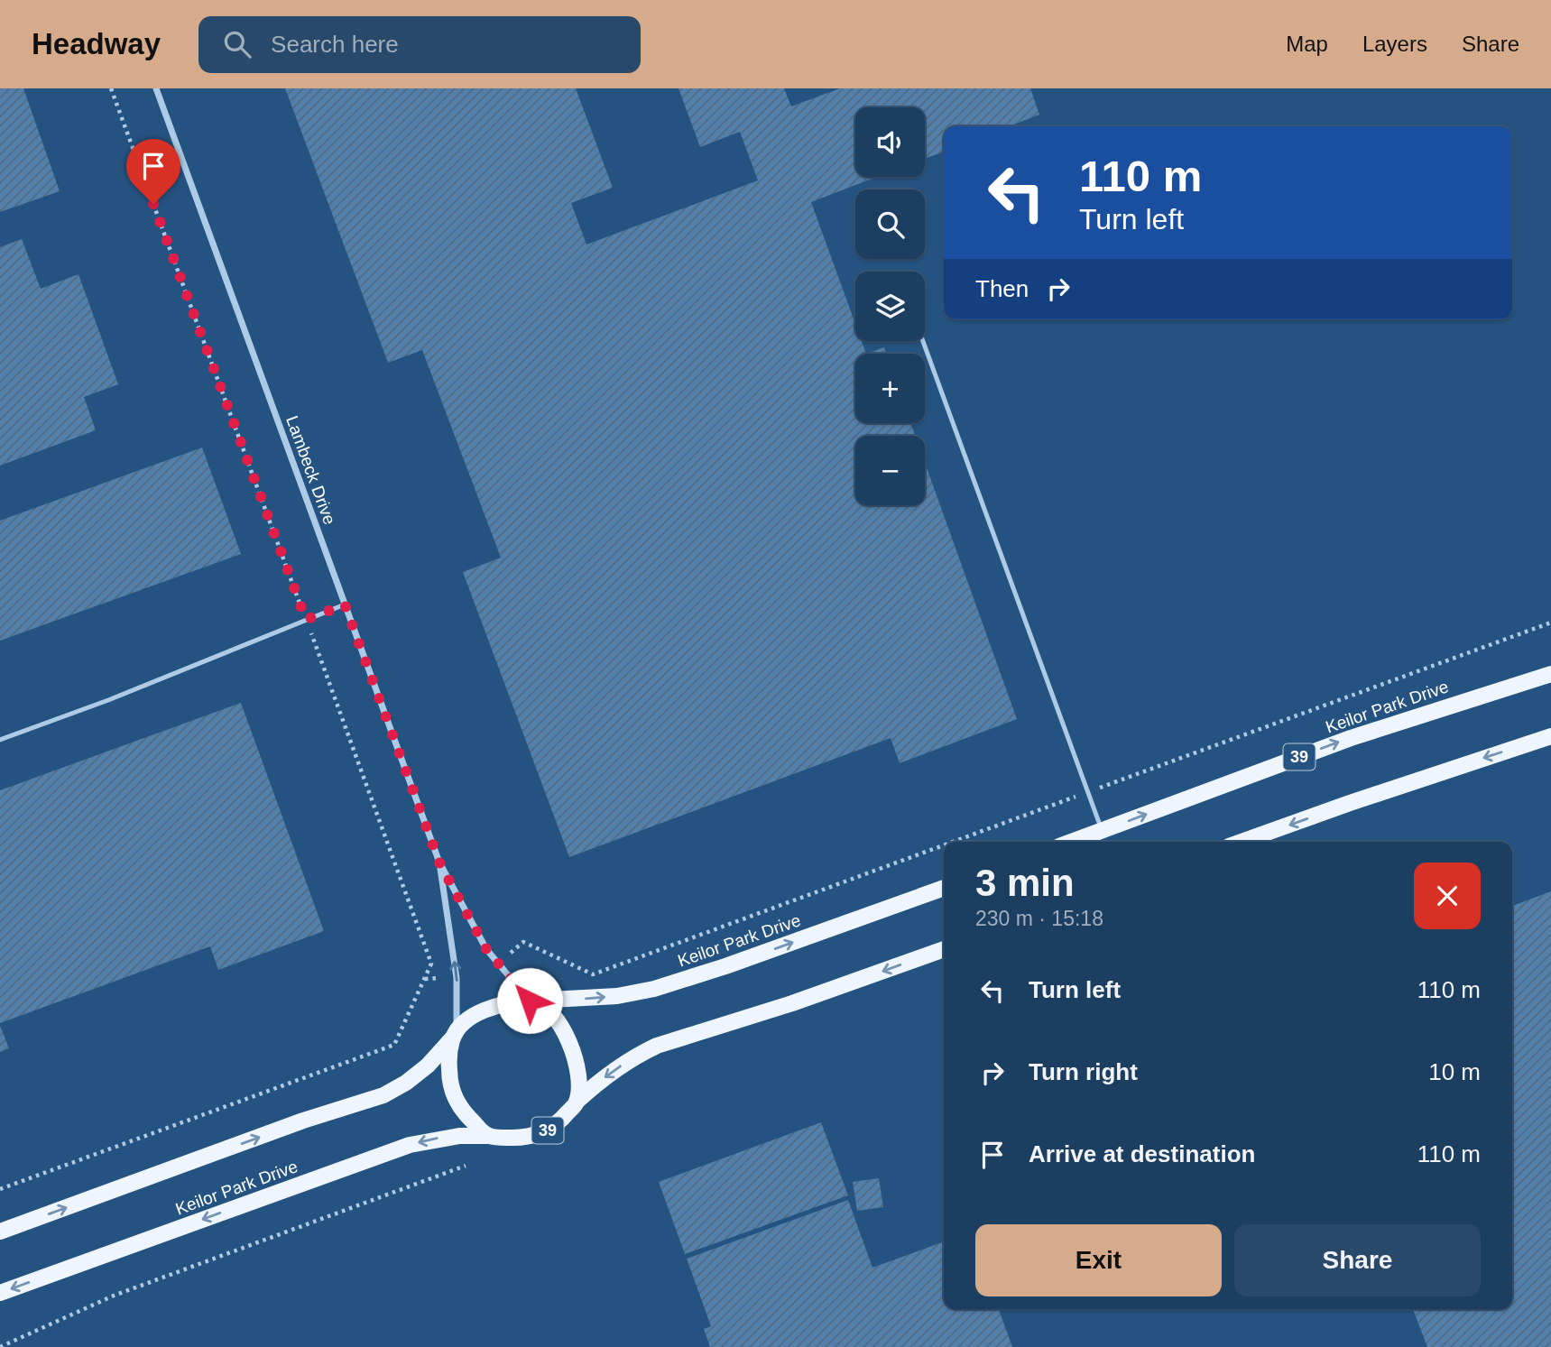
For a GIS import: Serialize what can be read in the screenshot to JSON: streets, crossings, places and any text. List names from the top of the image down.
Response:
{
  "streets": {
    "main road": ["Keilor Park Drive", "39"],
    "street": ["Lambeck Drive"]
  },
  "crossings": [
    ["Lambeck Drive", "Keilor Park Drive"],
    ["Lambeck Drive", "39"],
    ["Keilor Park Drive", "39"]
  ],
  "page": {
    "header": "Headway",
    "search": "Search here",
    "nav": ["Map", "Layers", "Share"],
    "map_buttons": ["+", "−"],
    "turn": ["110 m", "Turn left"],
    "then": "Then",
    "heading": ["3 min", "230 m · 15:18"],
    "list": [
      {
        "name": "Turn left",
        "value": "110 m"
      },
      {
        "name": "Turn right",
        "value": "10 m"
      },
      {
        "name": "Arrive at destination",
        "value": "110 m"
      }
    ],
    "buttons": ["Exit", "Share"]
  }
}
